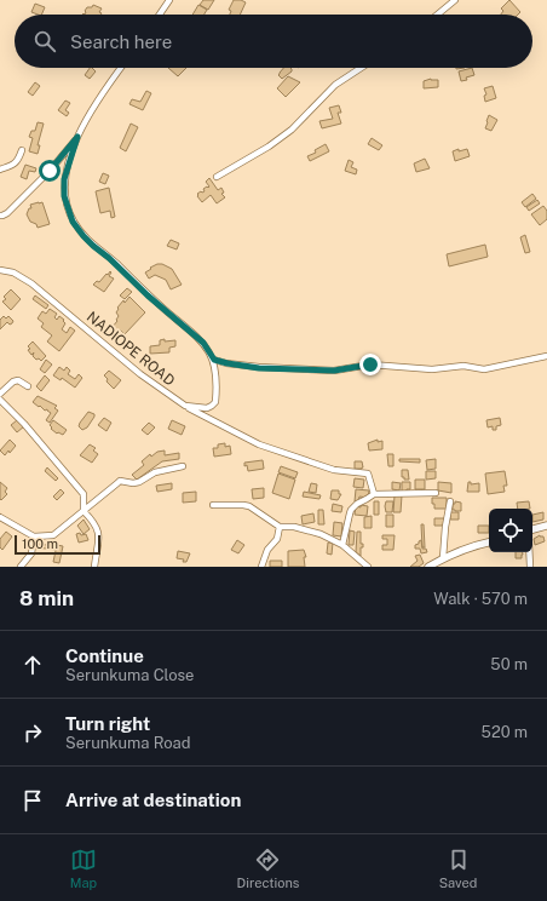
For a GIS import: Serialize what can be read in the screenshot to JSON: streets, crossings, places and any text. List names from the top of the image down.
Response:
{
  "streets": {
    "street": ["NADIOPE ROAD"]
  },
  "scale_bar": "100 m",
  "page": {
    "search": "Search here",
    "scale": "100 m",
    "heading": ["8 min", "Walk · 570 m"],
    "list": [
      ["Continue", "Serunkuma Close", "50 m"],
      ["Turn right", "Serunkuma Road", "520 m"],
      "Arrive at destination"
    ],
    "nav": ["Map", "Directions", "Saved"]
  }
}
